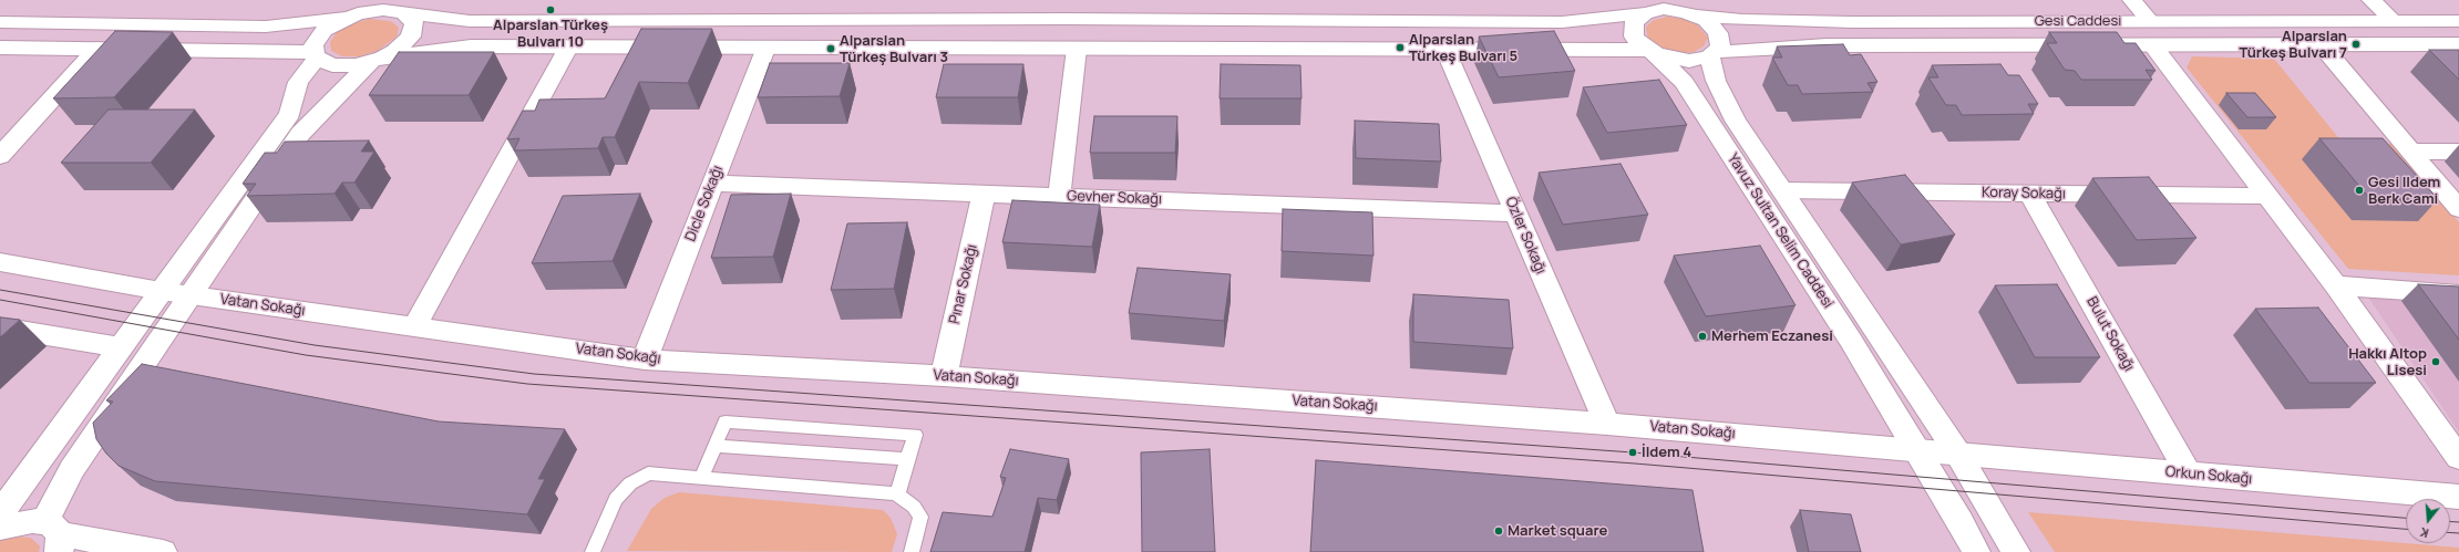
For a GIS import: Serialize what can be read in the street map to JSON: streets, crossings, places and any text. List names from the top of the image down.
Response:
{
  "streets": {
    "street": [
      "Gesi Caddesi",
      "Koray Sokağı",
      "Gevher Sokağı",
      "Dicle Sokağı",
      "Yavuz Sultan Selim Caddesi",
      "Özler Sokağı",
      "Pınar Sokağı",
      "Vatan Sokağı",
      "Bulut Sokağı",
      "Orkun Sokağı"
    ]
  },
  "crossings": [
    ["Gesi Caddesi", "Dicle Sokağı"],
    ["Gesi Caddesi", "Yavuz Sultan Selim Caddesi"],
    ["Gesi Caddesi", "Özler Sokağı"],
    ["Koray Sokağı", "Yavuz Sultan Selim Caddesi"],
    ["Koray Sokağı", "Bulut Sokağı"],
    ["Gevher Sokağı", "Dicle Sokağı"],
    ["Gevher Sokağı", "Özler Sokağı"],
    ["Gevher Sokağı", "Pınar Sokağı"],
    ["Dicle Sokağı", "Vatan Sokağı"],
    ["Yavuz Sultan Selim Caddesi", "Vatan Sokağı"],
    ["Yavuz Sultan Selim Caddesi", "Orkun Sokağı"],
    ["Özler Sokağı", "Vatan Sokağı"],
    ["Pınar Sokağı", "Vatan Sokağı"],
    ["Vatan Sokağı", "Orkun Sokağı"],
    ["Bulut Sokağı", "Orkun Sokağı"]
  ],
  "places": [
    "Alparslan Türkeş Bulvarı 10",
    "Alparslan Türkeş Bulvarı 7",
    "Alparslan Türkeş Bulvarı 5",
    "Alparslan Türkeş Bulvarı 3",
    "Gesi Ildem Berk Cami",
    "Merhem Eczanesi",
    "Hakkı Altop Lisesi",
    "İldem 4",
    "Market square"
  ],
  "north": "bottom"
}
